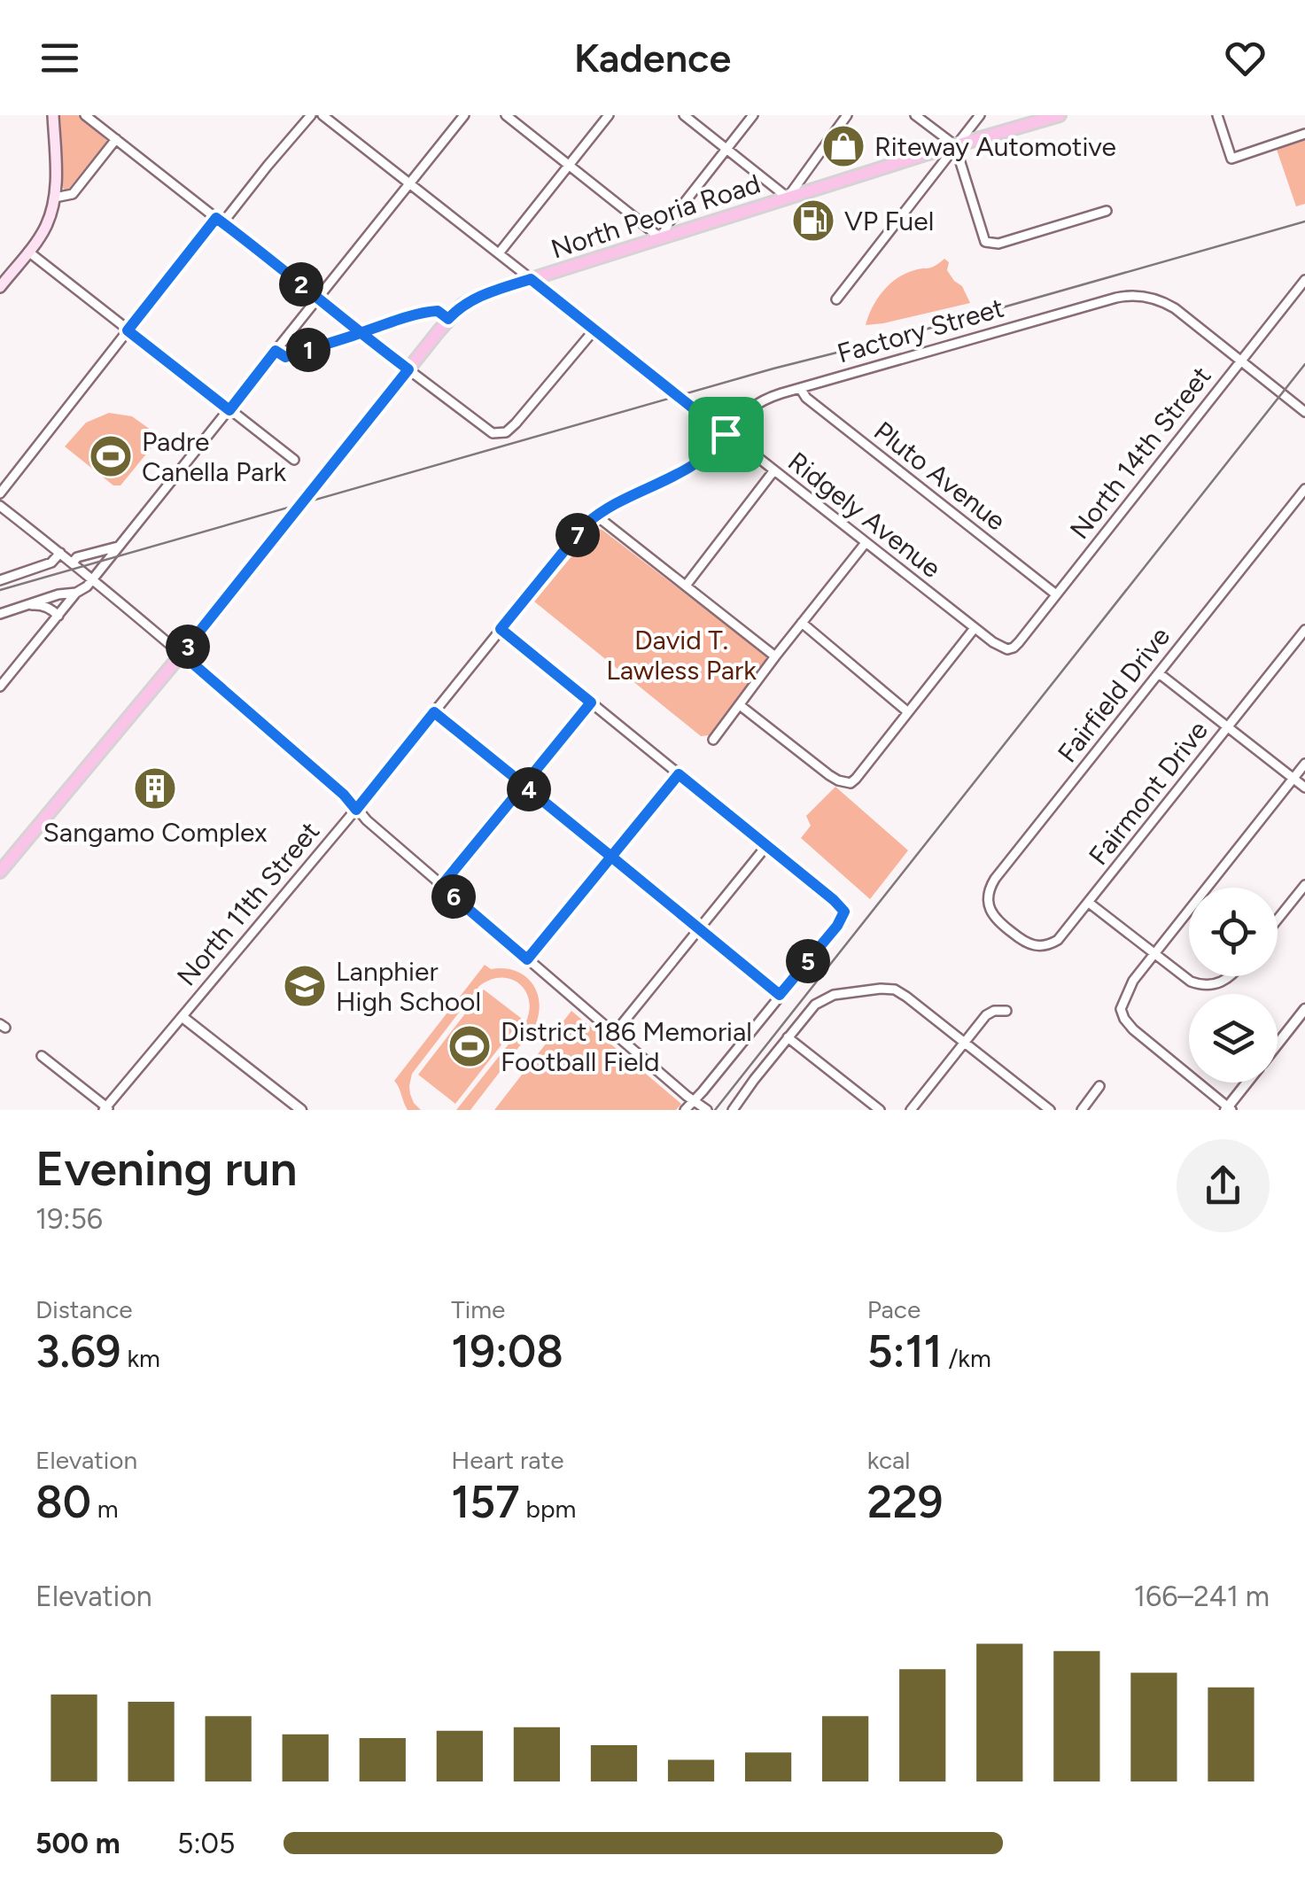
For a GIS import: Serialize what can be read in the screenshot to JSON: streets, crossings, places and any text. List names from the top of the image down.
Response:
{
  "streets": {
    "main road": ["North Peoria Road"],
    "street": [
      "Factory Street",
      "North 14th Street",
      "Pluto Avenue",
      "Ridgely Avenue",
      "Fairfield Drive",
      "Fairmont Drive",
      "North 11th Street"
    ]
  },
  "crossings": [
    ["North Peoria Road", "Ridgely Avenue"],
    ["Factory Street", "North 14th Street"],
    ["Factory Street", "Pluto Avenue"],
    ["Factory Street", "Ridgely Avenue"],
    ["Factory Street", "North 11th Street"],
    ["North 14th Street", "Pluto Avenue"],
    ["North 14th Street", "Ridgely Avenue"],
    ["Ridgely Avenue", "North 11th Street"],
    ["Fairfield Drive", "Fairmont Drive"]
  ],
  "parks": ["David T. Lawless Park"],
  "places": {
    "shop": ["Riteway Automotive"],
    "fuel station": ["VP Fuel"],
    "sports": ["Padre Canella Park", "District 186 Memorial Football Field"],
    "building": ["Sangamo Complex"],
    "school or university": ["Lanphier High School"]
  },
  "page": {
    "header": "Kadence",
    "pins": [
      "2",
      "1",
      "7",
      "3",
      "4",
      "6",
      "5"
    ],
    "heading": ["Evening run", "19:56"],
    "stats": [
      ["Distance", "3.69 km"],
      ["Time", "19:08"],
      ["Pace", "5:11 /km"],
      ["Elevation", "80 m"],
      ["Heart rate", "157 bpm"],
      ["kcal", "229"]
    ],
    "chart": ["Elevation", "166–241 m"],
    "list": [
      {
        "name": "500 m",
        "note": "5:05"
      }
    ]
  }
}
